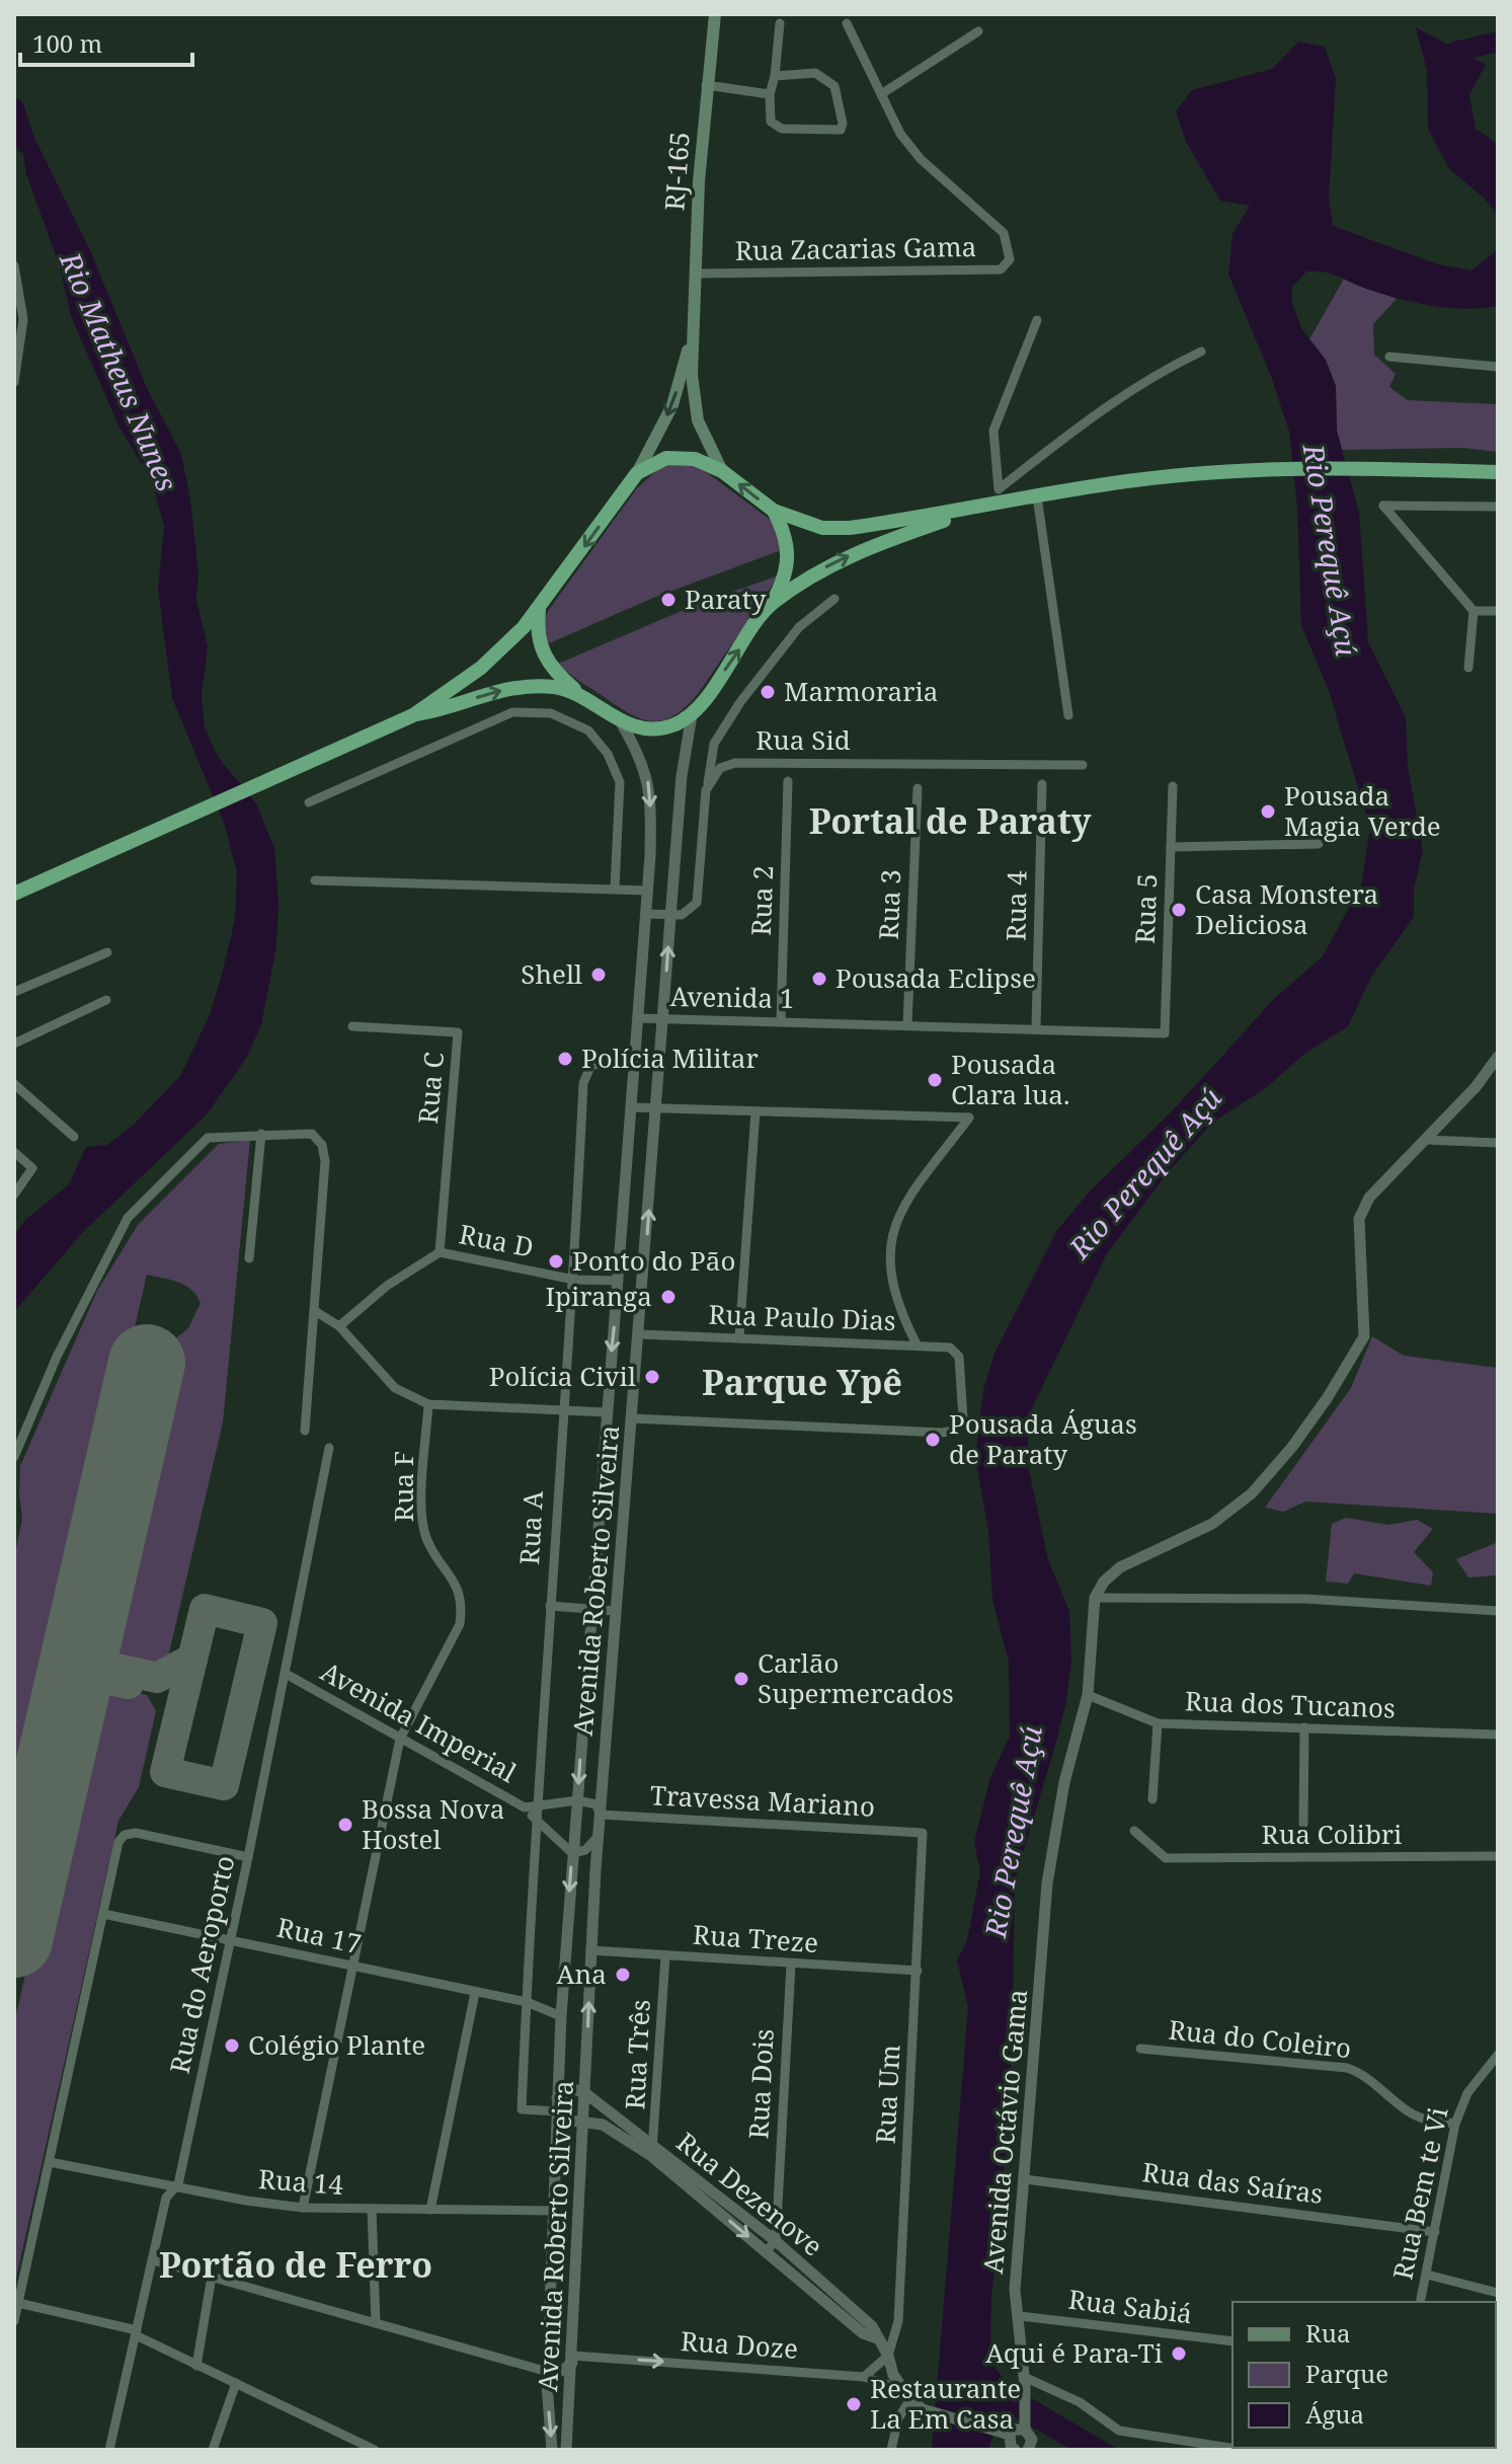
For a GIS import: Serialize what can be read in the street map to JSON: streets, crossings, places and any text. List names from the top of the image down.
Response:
{
  "streets": {
    "main road": ["RJ-165"],
    "street": [
      "Rua Zacarias Gama",
      "Rua Sid",
      "Rua 2",
      "Rua 3",
      "Rua 4",
      "Rua 5",
      "Avenida 1",
      "Rua C",
      "Rua D",
      "Rua Paulo Dias",
      "Rua F",
      "Rua A",
      "Avenida Roberto Silveira",
      "Rua dos Tucanos",
      "Avenida Imperial",
      "Travessa Mariano",
      "Rua Colibri",
      "Rua 17",
      "Rua Treze",
      "Rua do Aeroporto",
      "Rua do Coleiro",
      "Rua Três",
      "Rua Dois",
      "Rua Um",
      "Avenida Octávio Gama",
      "Rua 14",
      "Rua das Saíras",
      "Rua Bem te Vi",
      "Rua Dezenove",
      "Rua Sabiá",
      "Rua Doze"
    ]
  },
  "crossings": [
    ["RJ-165", "Rua Zacarias Gama"],
    ["RJ-165", "Avenida Roberto Silveira"],
    ["Rua 2", "Avenida 1"],
    ["Rua 3", "Avenida 1"],
    ["Rua 4", "Avenida 1"],
    ["Rua 5", "Avenida 1"],
    ["Avenida 1", "Avenida Roberto Silveira"],
    ["Rua C", "Rua D"],
    ["Rua D", "Rua A"],
    ["Rua D", "Avenida Roberto Silveira"],
    ["Rua Paulo Dias", "Avenida Roberto Silveira"],
    ["Rua F", "Avenida Imperial"],
    ["Rua F", "Rua 17"],
    ["Rua F", "Rua 14"],
    ["Rua A", "Avenida Roberto Silveira"],
    ["Rua A", "Avenida Imperial"],
    ["Avenida Roberto Silveira", "Avenida Imperial"],
    ["Avenida Roberto Silveira", "Travessa Mariano"],
    ["Avenida Roberto Silveira", "Rua Treze"],
    ["Avenida Roberto Silveira", "Rua 14"],
    ["Avenida Roberto Silveira", "Rua Dezenove"],
    ["Avenida Roberto Silveira", "Rua Doze"],
    ["Rua dos Tucanos", "Avenida Octávio Gama"],
    ["Avenida Imperial", "Rua do Aeroporto"],
    ["Travessa Mariano", "Rua Um"],
    ["Rua 17", "Rua do Aeroporto"],
    ["Rua Treze", "Rua Três"],
    ["Rua Treze", "Rua Dois"],
    ["Rua Treze", "Rua Um"],
    ["Rua do Aeroporto", "Rua 14"],
    ["Rua do Coleiro", "Rua Bem te Vi"],
    ["Rua Três", "Rua Dezenove"],
    ["Rua Dois", "Rua Dezenove"],
    ["Rua Um", "Rua Dezenove"],
    ["Avenida Octávio Gama", "Rua das Saíras"],
    ["Avenida Octávio Gama", "Rua Sabiá"],
    ["Rua das Saíras", "Rua Bem te Vi"],
    ["Rua Dezenove", "Rua Doze"]
  ],
  "one_way": ["Rua Doze"],
  "districts": ["Portal de Paraty", "Parque Ypê", "Portão de Ferro"],
  "water": ["Rio Matheus Nunes", "Rio Perequê Açú"],
  "places": [
    "Paraty",
    "Marmoraria",
    "Pousada Magia Verde",
    "Casa Monstera Deliciosa",
    "Shell",
    "Pousada Eclipse",
    "Polícia Militar",
    "Pousada Clara lua.",
    "Ponto do Pão",
    "Ipiranga",
    "Polícia Civil",
    "Pousada Águas de Paraty",
    "Carlão Supermercados",
    "Bossa Nova Hostel",
    "Ana",
    "Colégio Plante",
    "Aqui é Para-Ti",
    "Restaurante La Em Casa"
  ],
  "legend": ["Rua", "Parque", "Água"],
  "scale_bar": "100 m"
}
